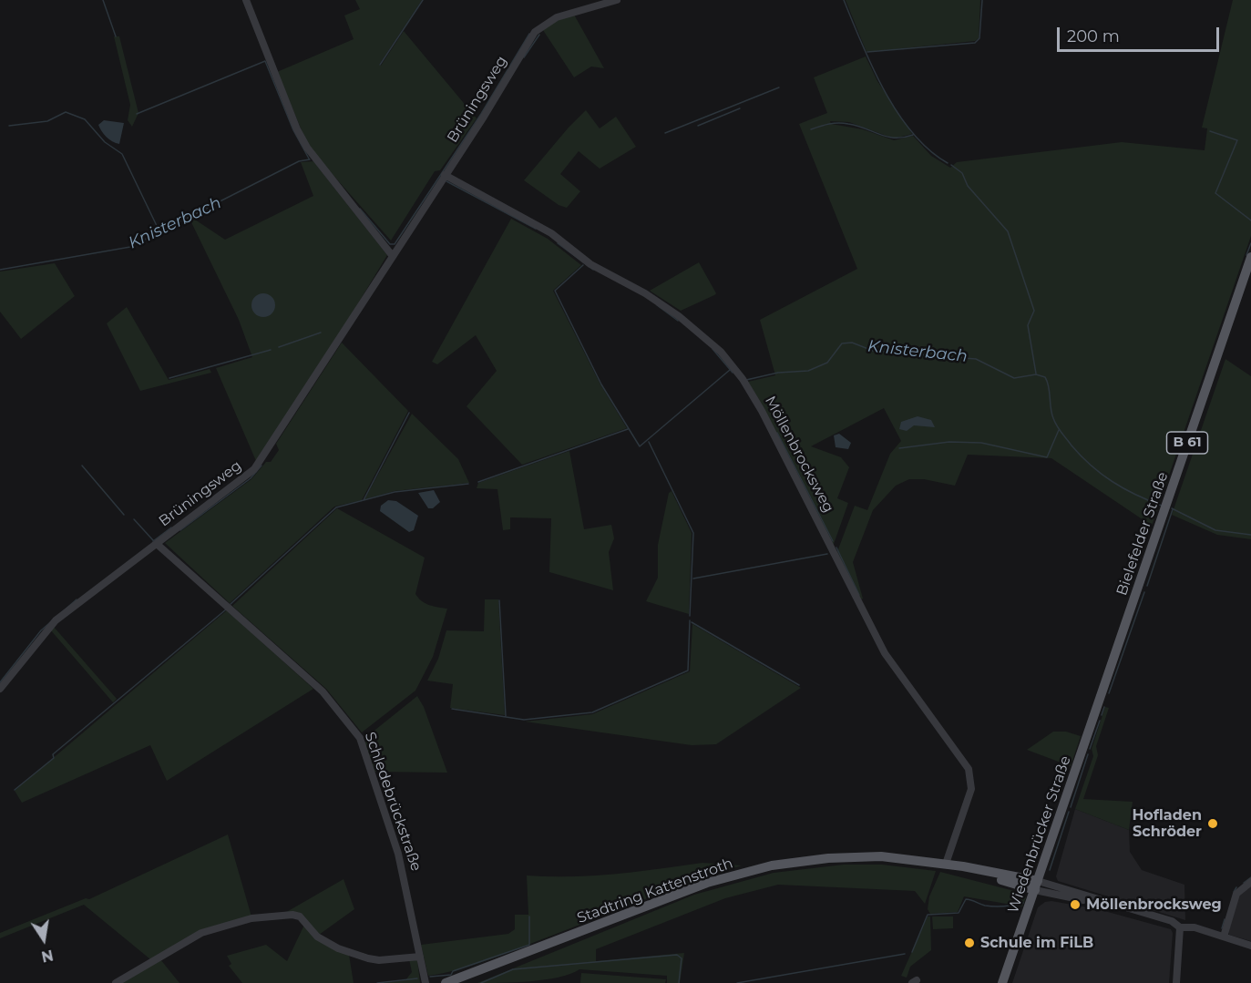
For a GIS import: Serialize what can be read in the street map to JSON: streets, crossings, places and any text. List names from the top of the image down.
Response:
{
  "streets": {
    "main road": [
      "B 61",
      "Bielefelder Straße",
      "Wiedenbrücker Straße",
      "Stadtring Kattenstroth"
    ],
    "street": ["Brüningsweg", "Möllenbrocksweg", "Schledebrückstraße"]
  },
  "crossings": [
    ["Brüningsweg", "Möllenbrocksweg"],
    ["Brüningsweg", "Schledebrückstraße"],
    ["Möllenbrocksweg", "Stadtring Kattenstroth"],
    ["Bielefelder Straße", "Wiedenbrücker Straße"],
    ["Wiedenbrücker Straße", "Stadtring Kattenstroth"]
  ],
  "water": ["Knisterbach"],
  "places": ["Hofladen Schröder", "Möllenbrocksweg", "Schule im FiLB"],
  "scale_bar": "200 m",
  "north": "bottom"
}
